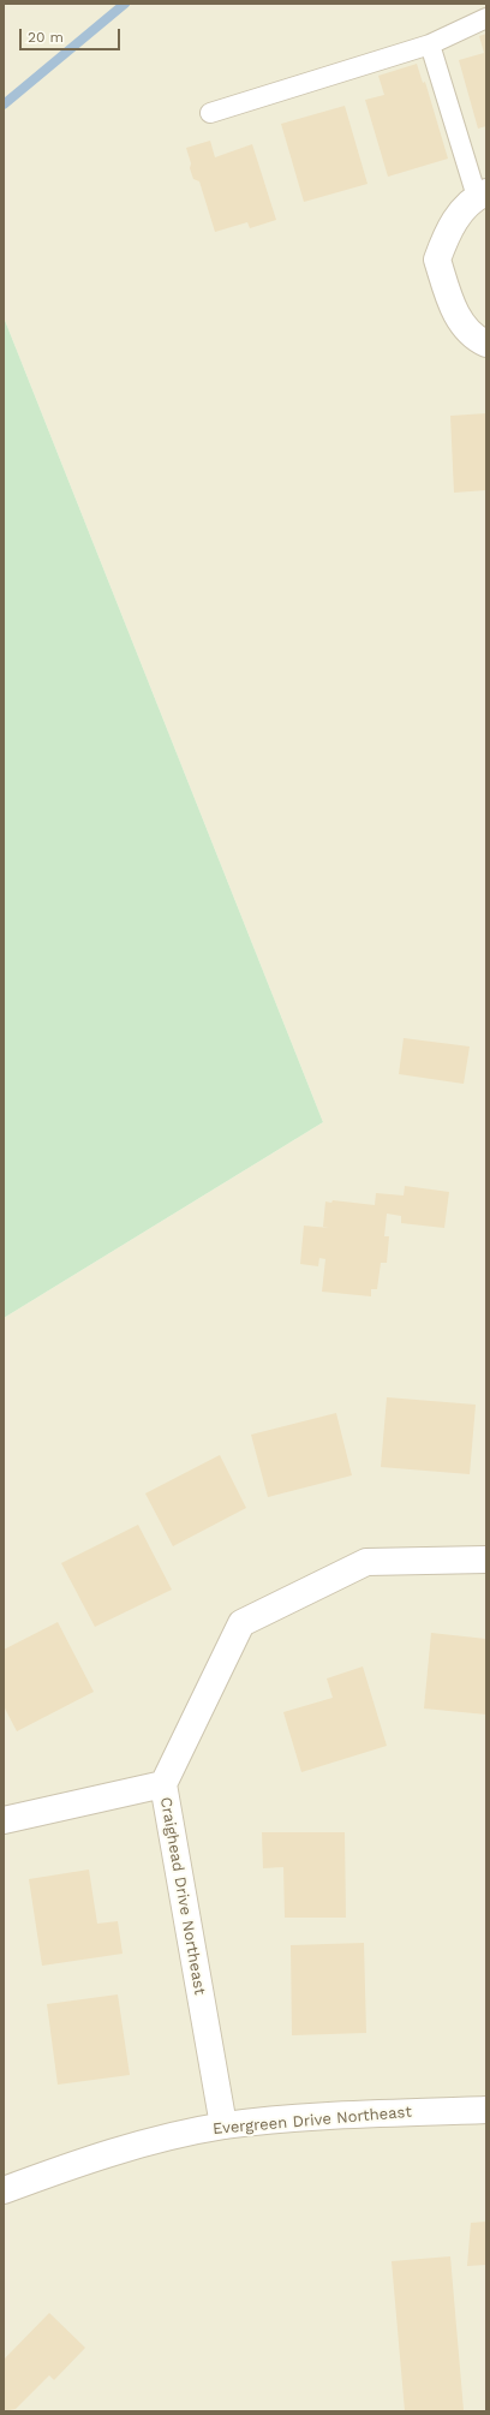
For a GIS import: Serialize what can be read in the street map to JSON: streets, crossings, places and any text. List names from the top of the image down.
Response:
{
  "streets": {
    "street": ["Craighead Drive Northeast", "Evergreen Drive Northeast"]
  },
  "crossings": [
    ["Craighead Drive Northeast", "Evergreen Drive Northeast"]
  ],
  "scale_bar": "20 m"
}
